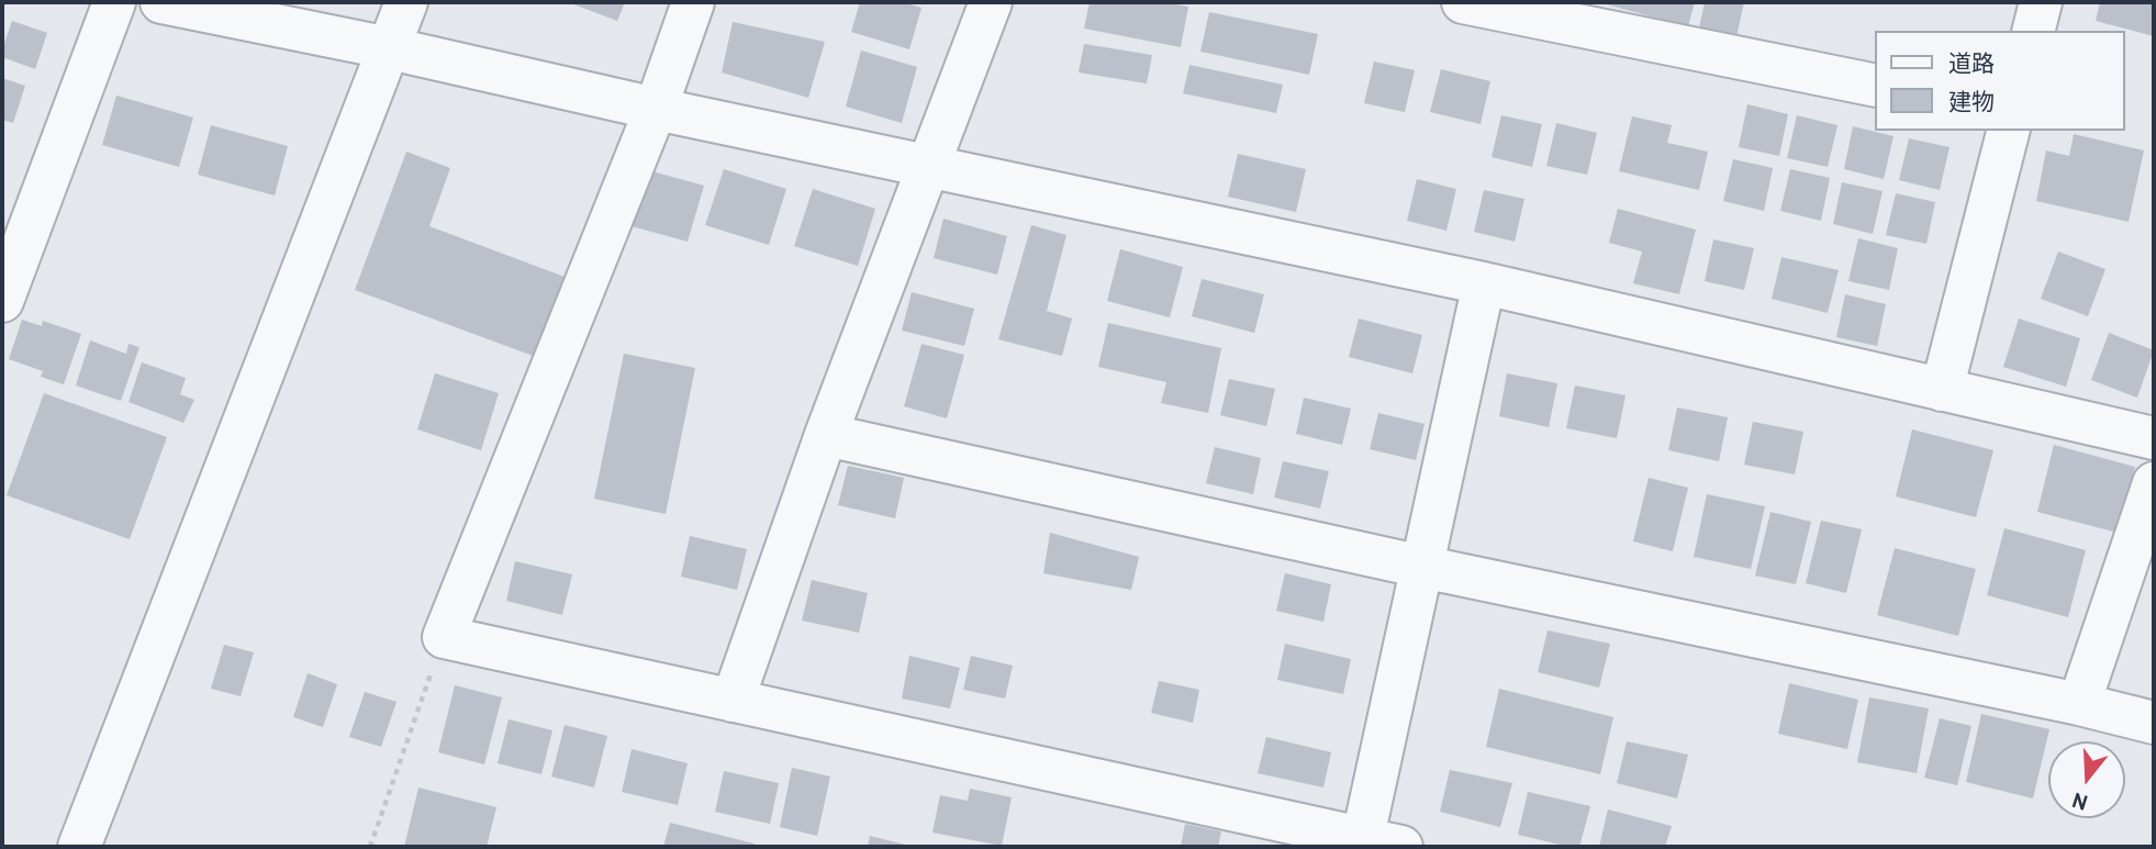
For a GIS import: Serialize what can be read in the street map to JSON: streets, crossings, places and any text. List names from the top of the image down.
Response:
{
  "legend": ["道路", "建物"],
  "north": "bottom"
}
